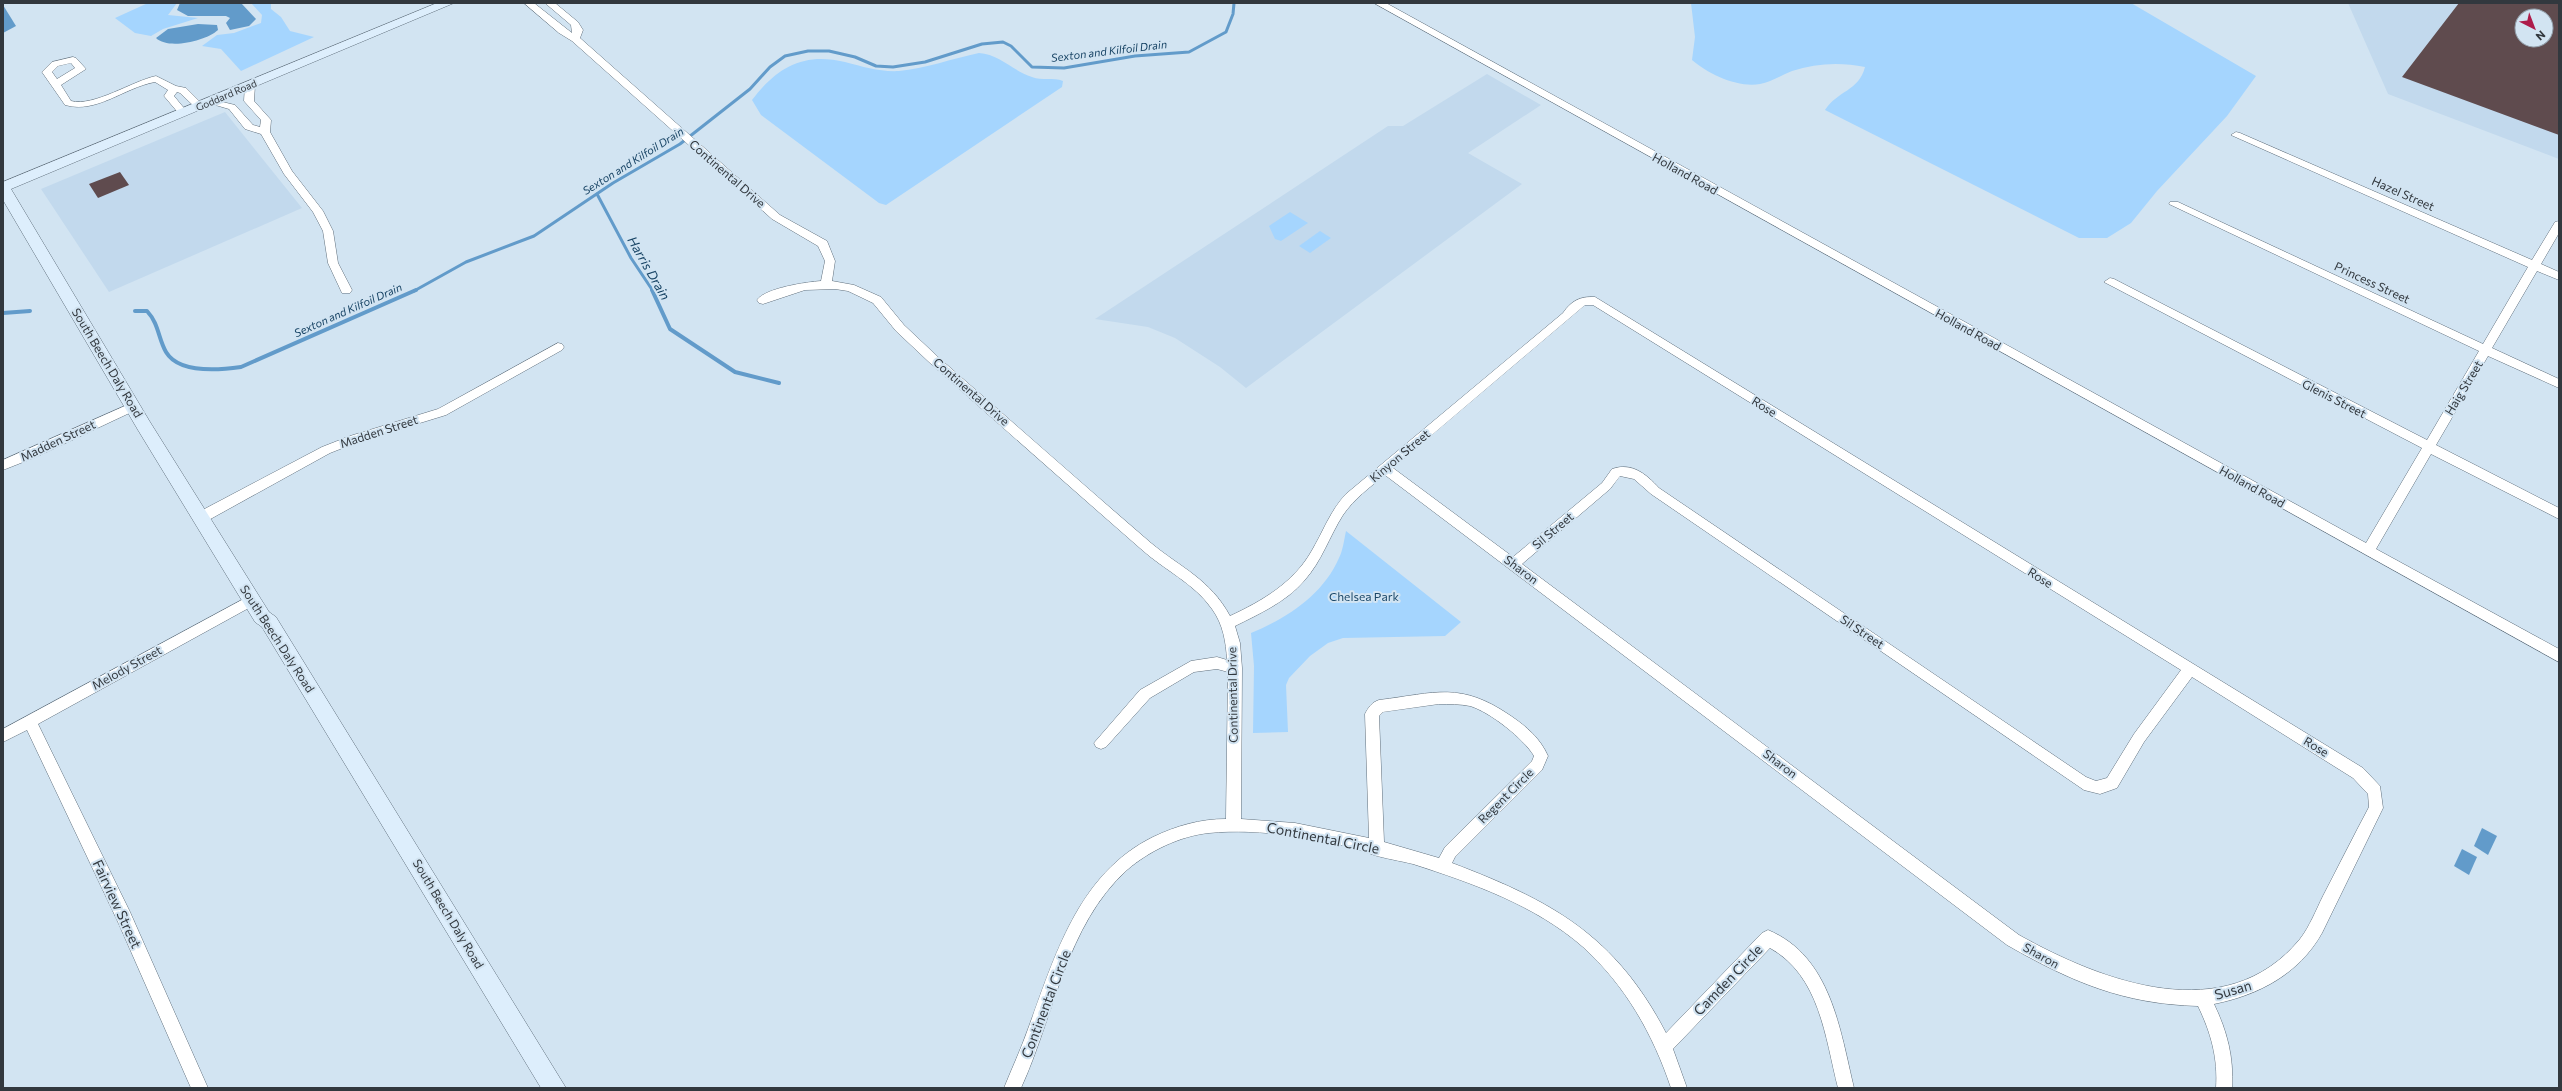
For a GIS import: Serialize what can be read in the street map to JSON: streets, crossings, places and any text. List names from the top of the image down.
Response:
{
  "streets": {
    "street": [
      "Goddard Road",
      "Continental Drive",
      "Holland Road",
      "Hazel Street",
      "Princess Street",
      "South Beech Daly Road",
      "Haig Street",
      "Glenis Street",
      "Rose",
      "Madden Street",
      "Kinyon Street",
      "Sil Street",
      "Sharon",
      "Melody Street",
      "Regent Circle",
      "Continental Circle",
      "Fairview Street",
      "Camden Circle",
      "Susan"
    ]
  },
  "crossings": [
    ["Goddard Road", "South Beech Daly Road"],
    ["Continental Drive", "Kinyon Street"],
    ["Continental Drive", "Continental Circle"],
    ["Holland Road", "Haig Street"],
    ["Hazel Street", "Haig Street"],
    ["Princess Street", "Haig Street"],
    ["South Beech Daly Road", "Madden Street"],
    ["South Beech Daly Road", "Melody Street"],
    ["Haig Street", "Glenis Street"],
    ["Rose", "Kinyon Street"],
    ["Rose", "Sil Street"],
    ["Rose", "Susan"],
    ["Kinyon Street", "Sharon"],
    ["Sil Street", "Sharon"],
    ["Sharon", "Susan"],
    ["Melody Street", "Fairview Street"],
    ["Regent Circle", "Continental Circle"],
    ["Continental Circle", "Camden Circle"]
  ],
  "water": ["Sexton and Kilfoil Drain", "Harris Drain"],
  "parks": ["Chelsea Park"],
  "north": "bottom right"
}
